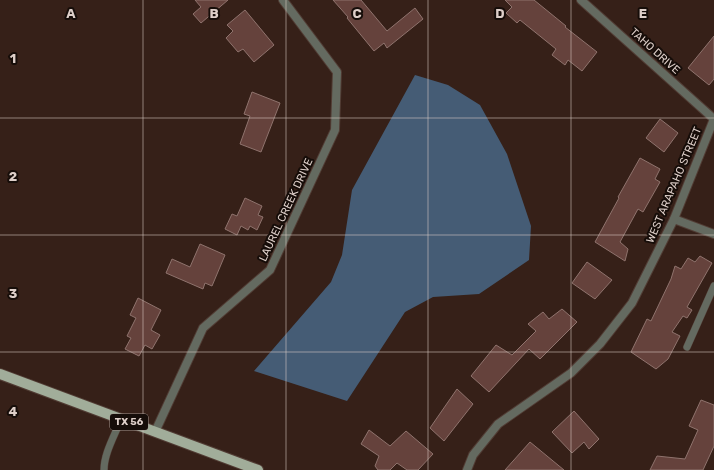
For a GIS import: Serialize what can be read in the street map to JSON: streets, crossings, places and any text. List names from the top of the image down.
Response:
{
  "streets": {
    "main road": ["TX 56"],
    "street": ["TAHO DRIVE", "WEST ARAPAHO STREET", "LAUREL CREEK DRIVE"]
  },
  "crossings": [
    ["TAHO DRIVE", "WEST ARAPAHO STREET"],
    ["LAUREL CREEK DRIVE", "TX 56"]
  ],
  "grid": {
    "columns": [
      "A",
      "B",
      "C",
      "D",
      "E"
    ],
    "rows": [
      "1",
      "2",
      "3",
      "4"
    ]
  }
}
